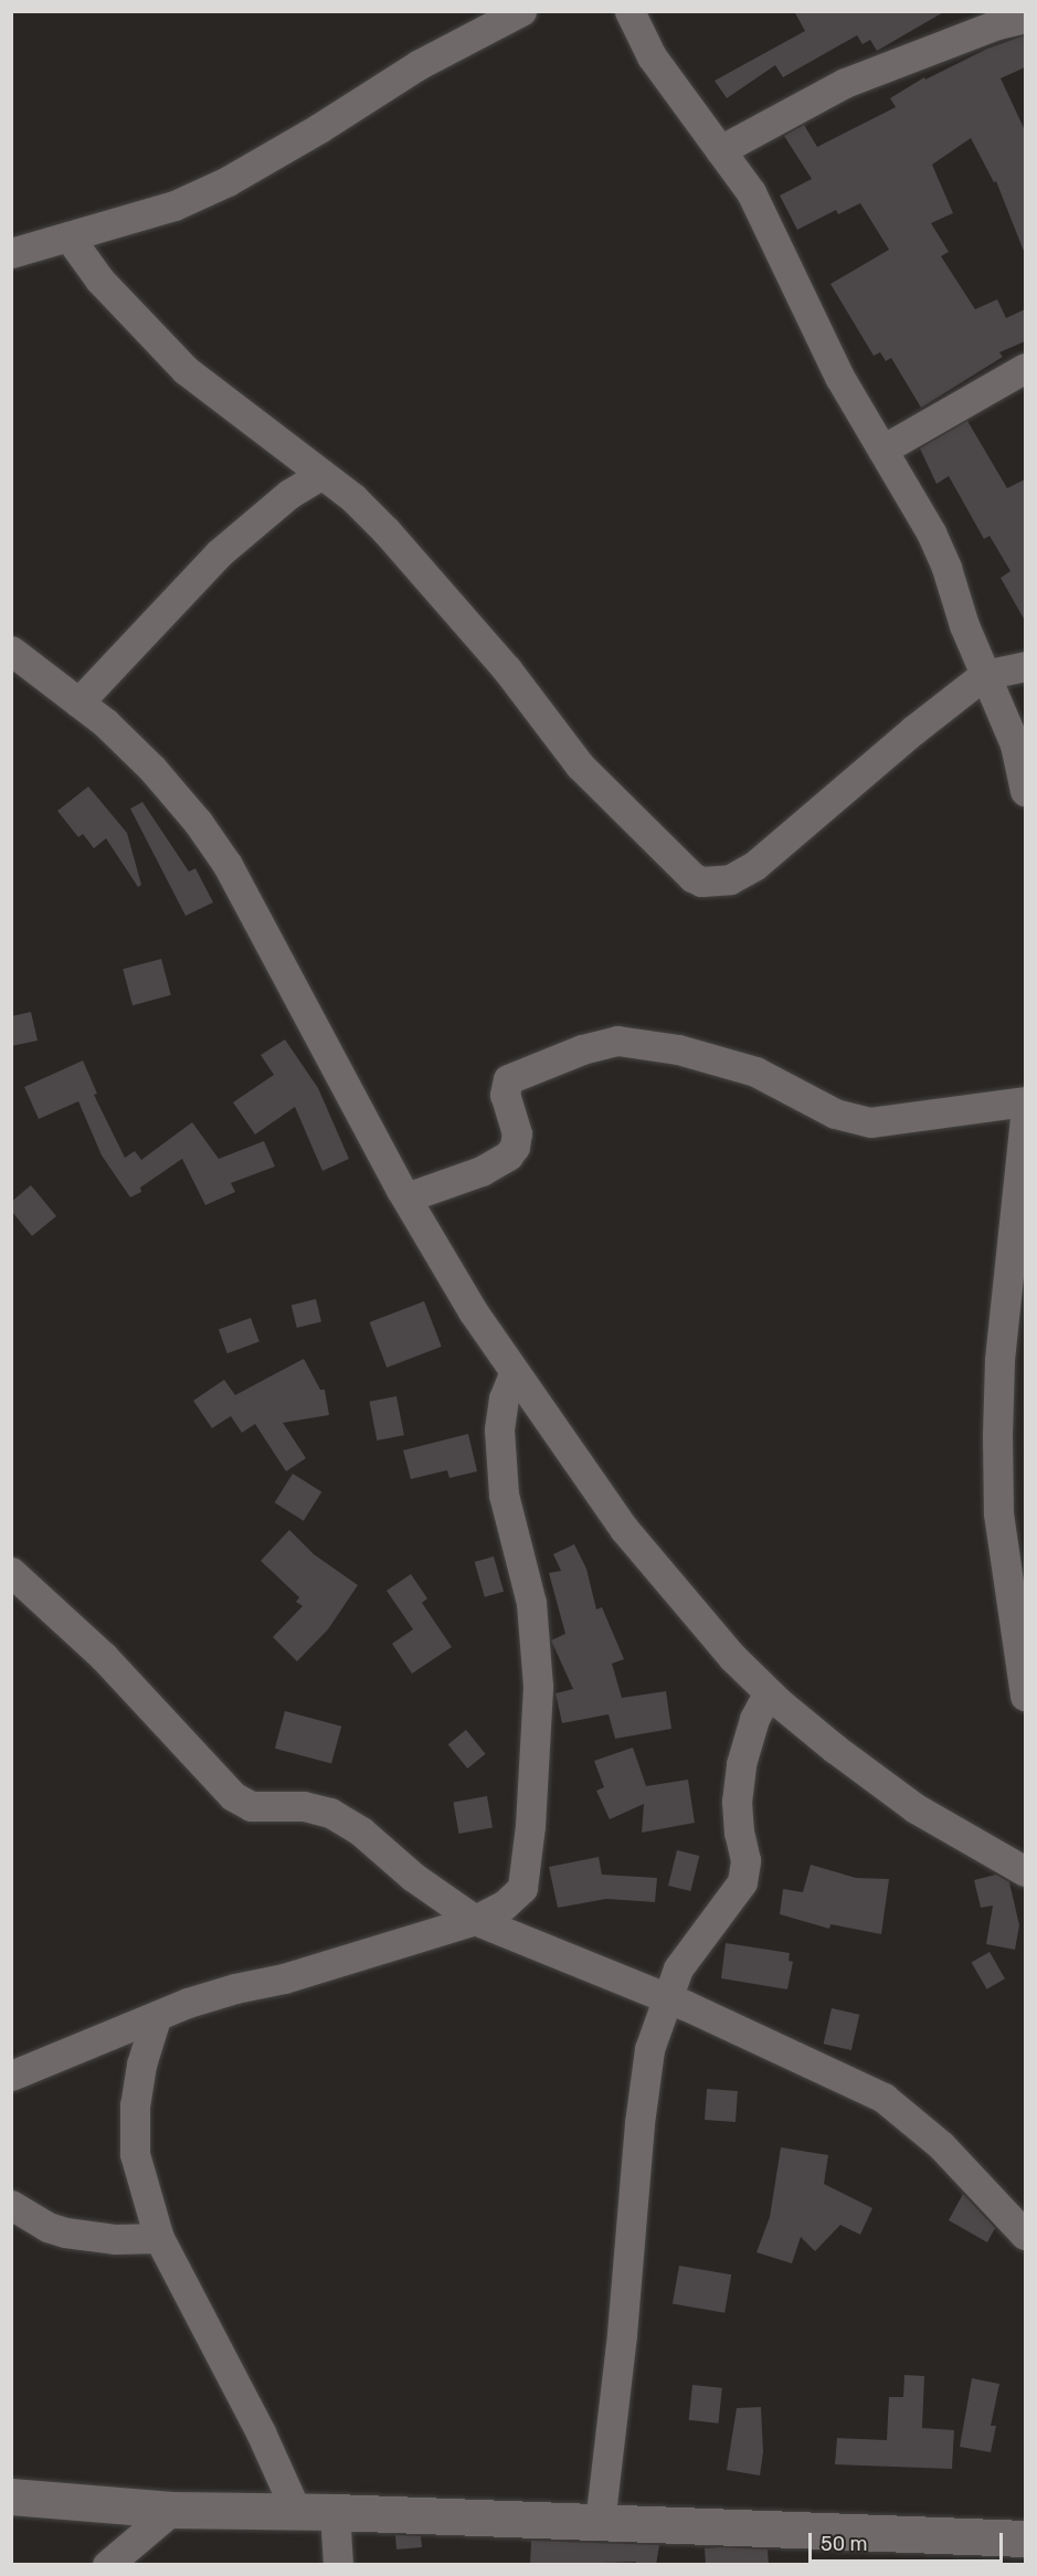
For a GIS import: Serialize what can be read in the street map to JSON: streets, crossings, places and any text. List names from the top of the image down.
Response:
{
  "scale_bar": "50 m"
}
